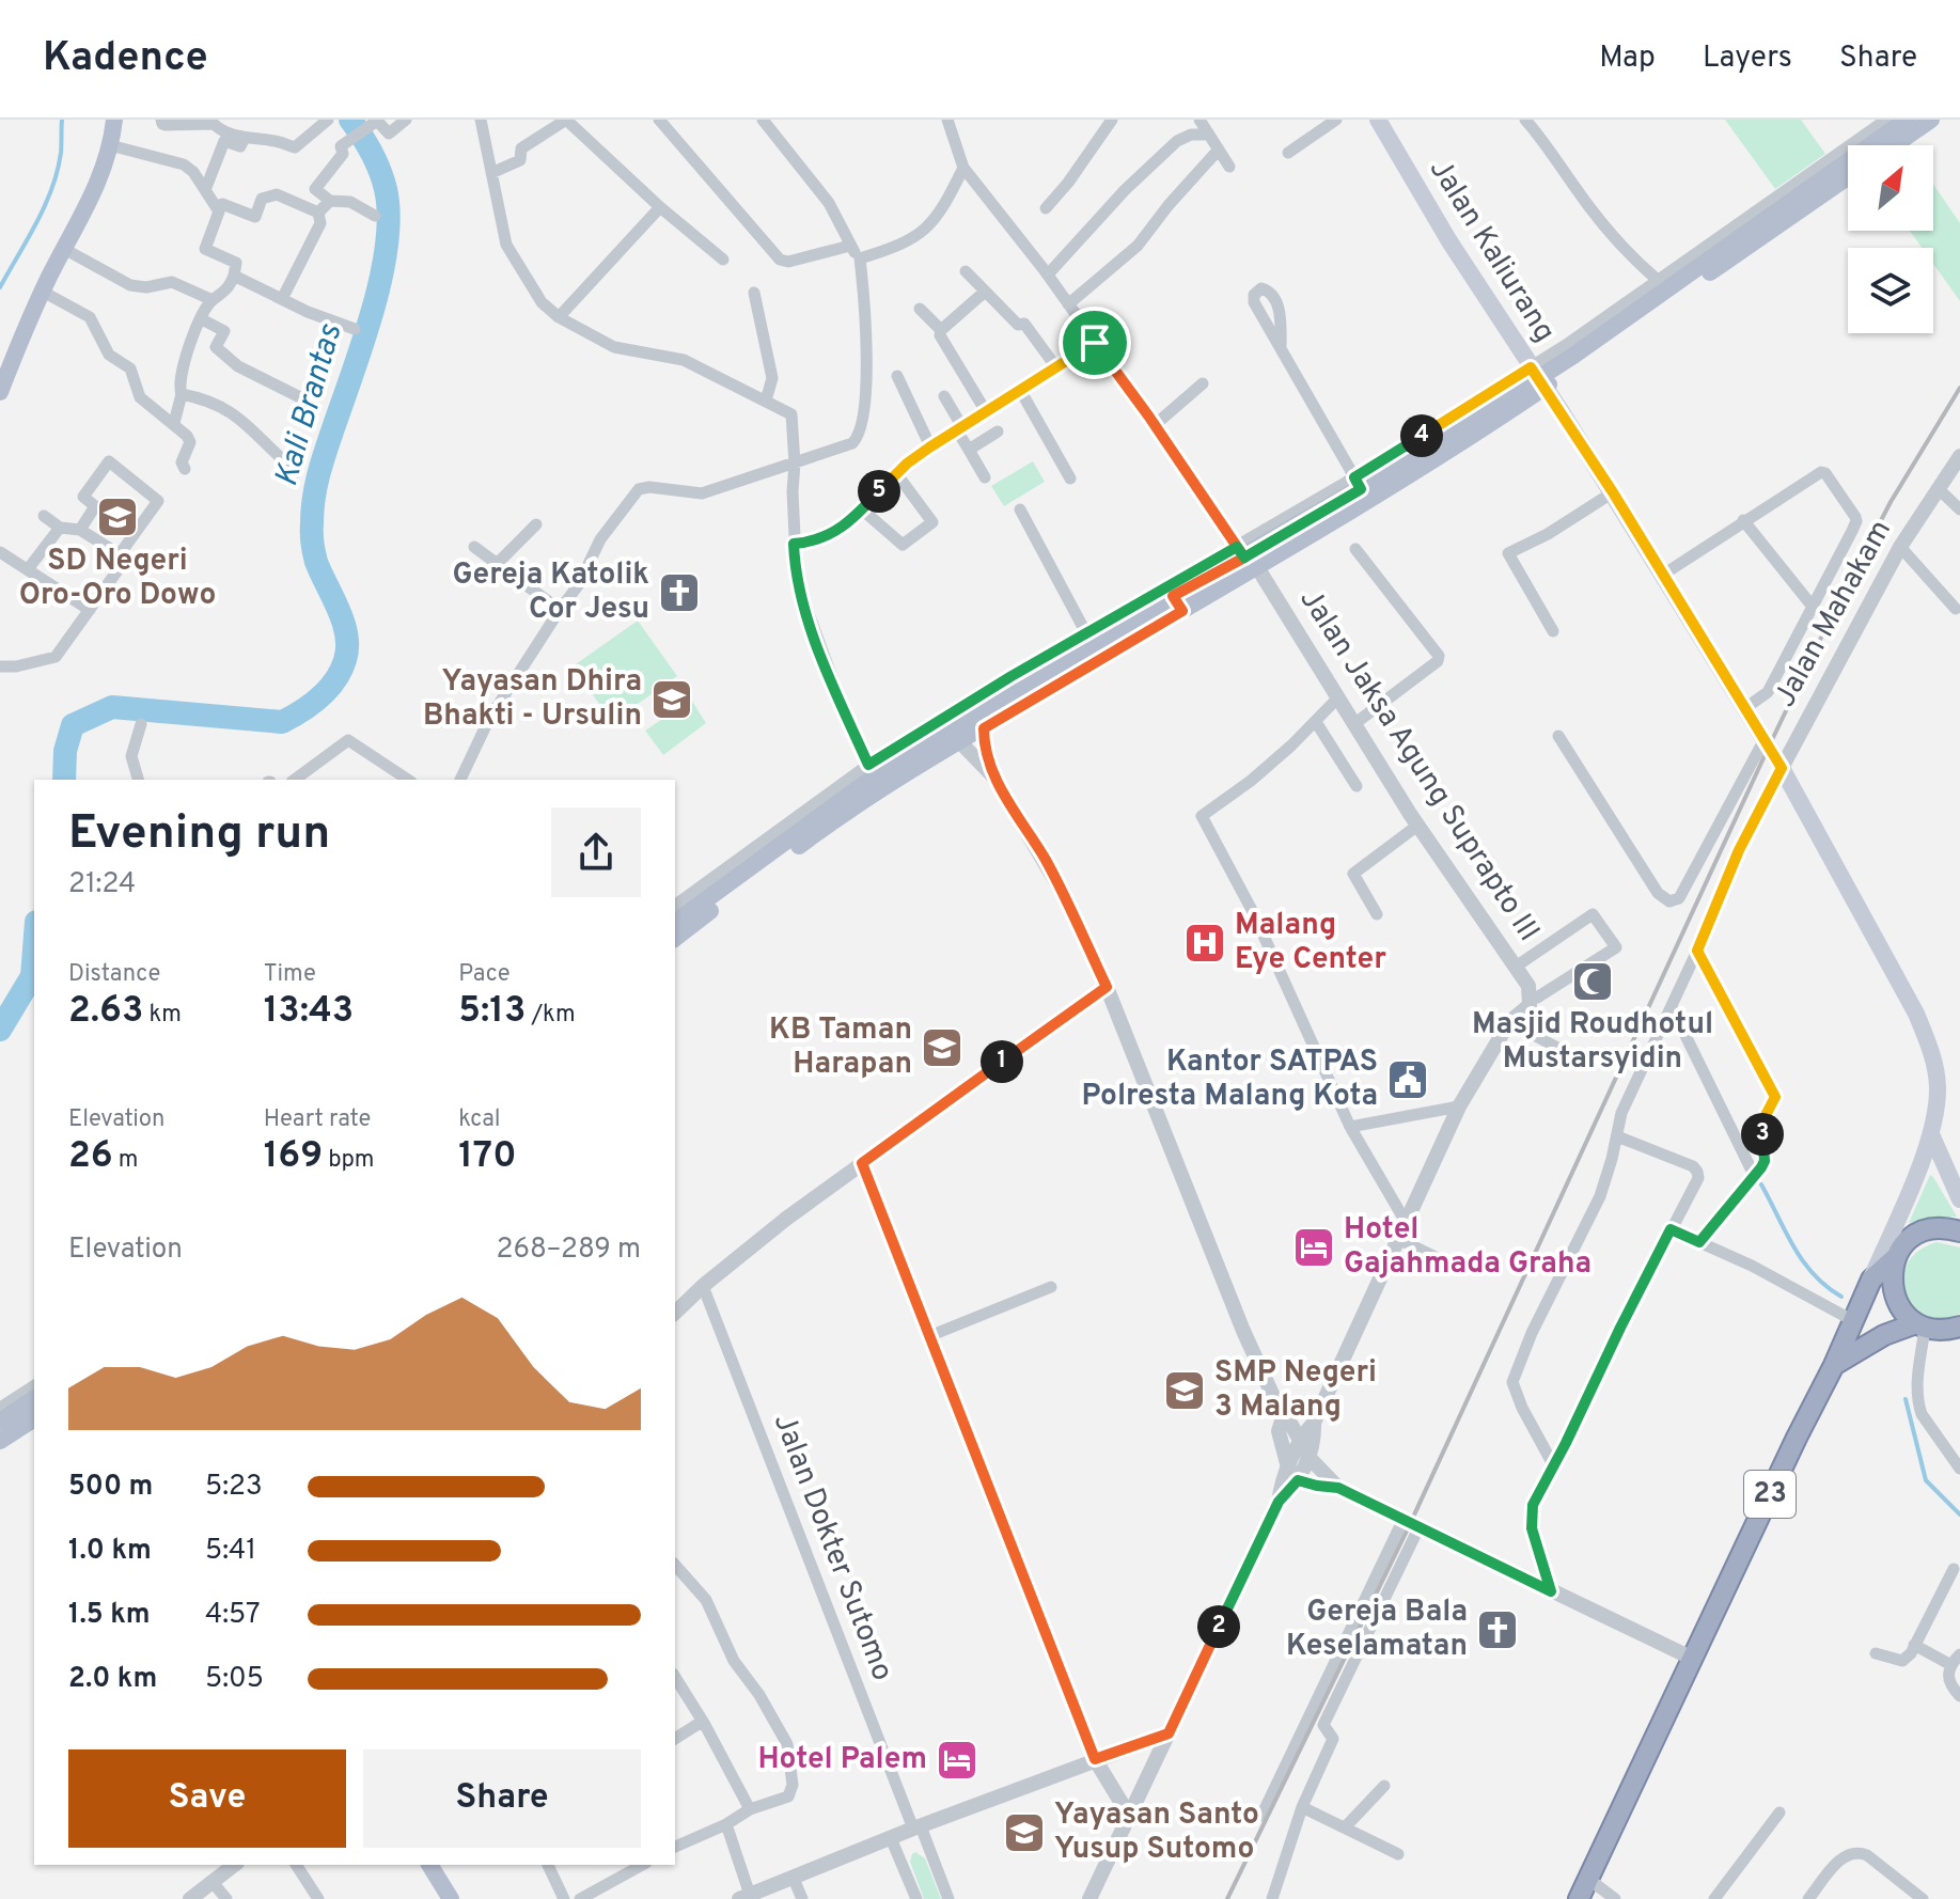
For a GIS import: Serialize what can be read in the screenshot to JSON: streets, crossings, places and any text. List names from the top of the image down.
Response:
{
  "streets": {
    "highway": ["23"],
    "main road": ["Jalan Kaliurang"],
    "street": ["Jalan Mahakam", "Jalan Jaksa Agung Suprapto III", "Jalan Dokter Sutomo"]
  },
  "crossings": [
    ["Jalan Kaliurang", "Jalan Mahakam"],
    ["Jalan Kaliurang", "23"]
  ],
  "water": ["Kali Brantas"],
  "places": {
    "school or university": [
      "SD Negeri Oro-Oro Dowo",
      "Yayasan Dhira Bhakti - Ursulin",
      "KB Taman Harapan",
      "SMP Negeri 3 Malang",
      "Yayasan Santo Yusup Sutomo"
    ],
    "church": ["Gereja Katolik Cor Jesu", "Gereja Bala Keselamatan"],
    "hospital": ["Malang Eye Center"],
    "mosque": ["Masjid Roudhotul Mustarsyidin"],
    "public building": ["Kantor SATPAS Polresta Malang Kota"],
    "hotel": ["Hotel Gajahmada Graha", "Hotel Palem"]
  },
  "north": "top right",
  "page": {
    "header": "Kadence",
    "nav": ["Map", "Layers", "Share"],
    "pins": [
      "4",
      "5",
      "1",
      "3",
      "2"
    ],
    "heading": ["Evening run", "21:24"],
    "stats": [
      ["Distance", "2.63 km"],
      ["Time", "13:43"],
      ["Pace", "5:13 /km"],
      ["Elevation", "26 m"],
      ["Heart rate", "169 bpm"],
      ["kcal", "170"]
    ],
    "chart": ["Elevation", "268–289 m"],
    "list": [
      {
        "name": "500 m",
        "note": "5:23"
      },
      {
        "name": "1.0 km",
        "note": "5:41"
      },
      {
        "name": "1.5 km",
        "note": "4:57"
      },
      {
        "name": "2.0 km",
        "note": "5:05"
      }
    ],
    "buttons": ["Save", "Share"]
  }
}
